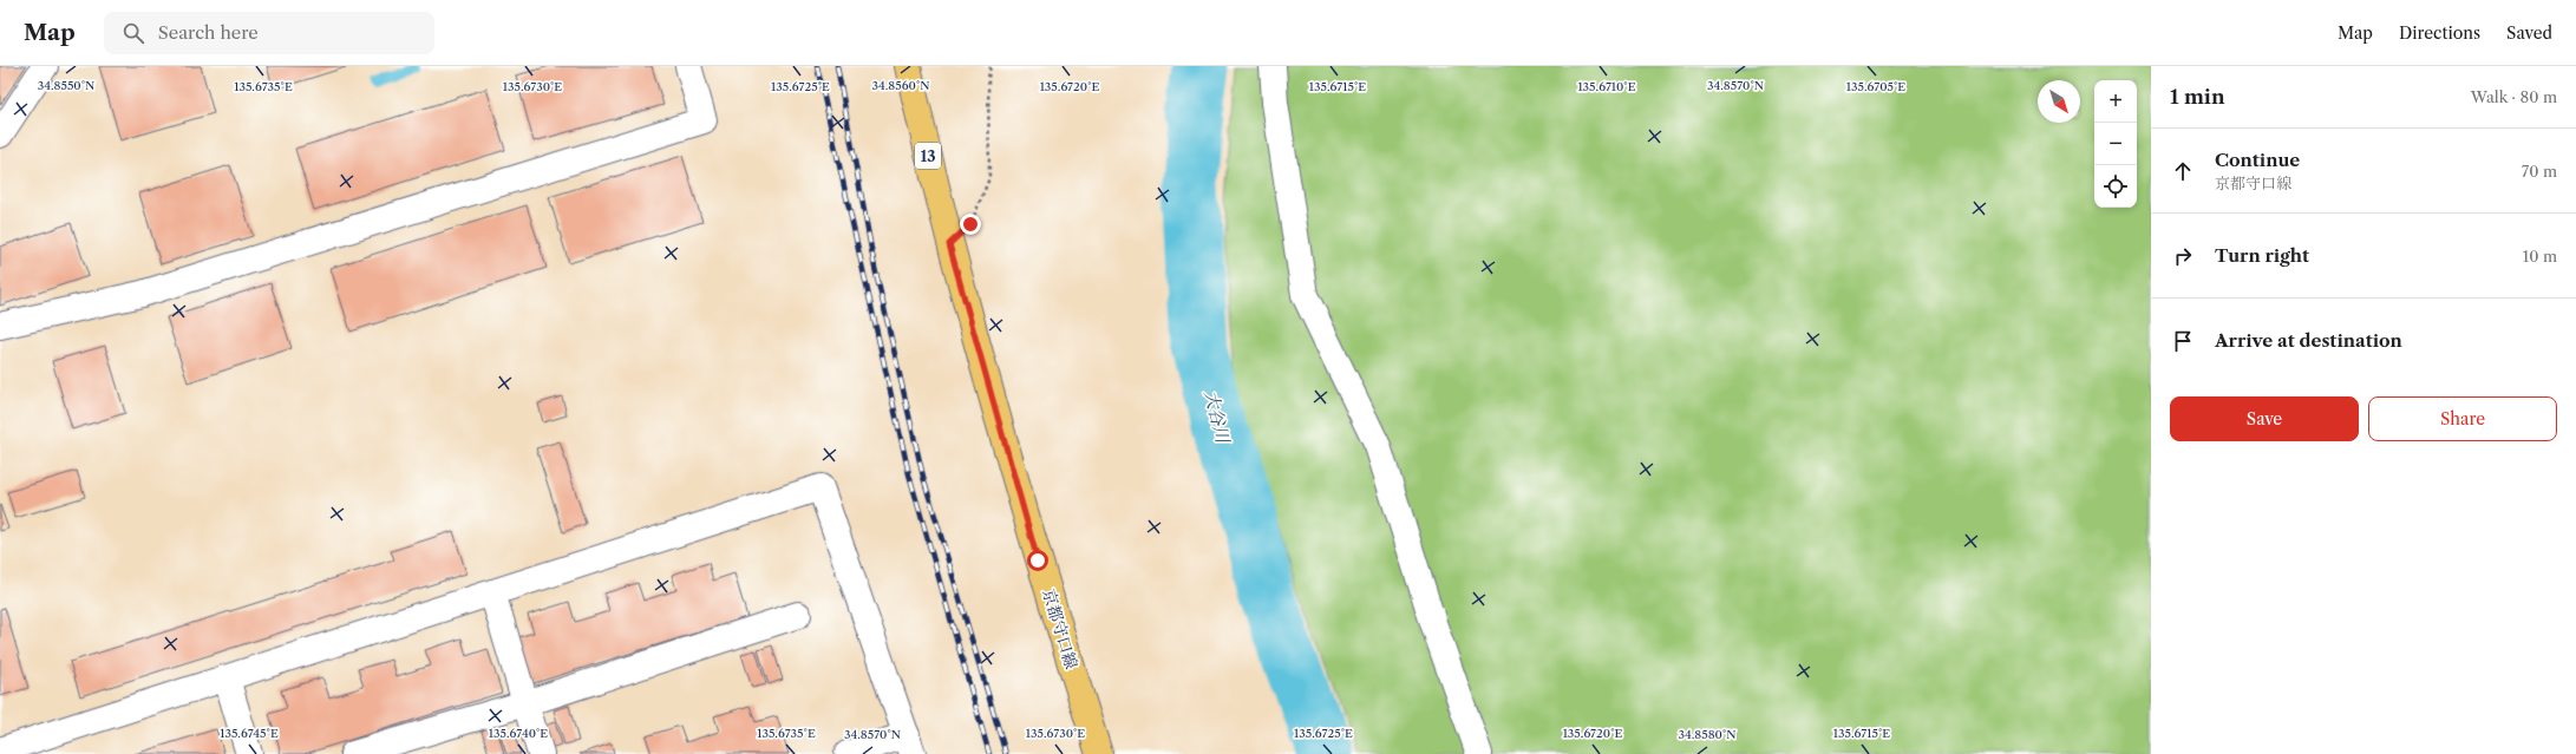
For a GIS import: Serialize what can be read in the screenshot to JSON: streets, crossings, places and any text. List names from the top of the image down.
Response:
{
  "streets": {
    "main road": ["13", "京都守口線"]
  },
  "water": ["大谷川"],
  "north": "bottom right",
  "page": {
    "header": "Map",
    "search": "Search here",
    "nav": ["Map", "Directions", "Saved"],
    "heading": ["1 min", "Walk · 80 m"],
    "map_buttons": ["+", "−"],
    "list": [
      ["Continue", "京都守口線", "70 m"],
      ["Turn right", "10 m"],
      "Arrive at destination"
    ],
    "buttons": ["Save", "Share"]
  },
  "coordinates": [
    "34.8550°N",
    "34.8560°N",
    "34.8570°N",
    "135.6735°E",
    "135.6730°E",
    "135.6725°E",
    "135.6720°E",
    "135.6715°E",
    "135.6710°E",
    "135.6705°E",
    "135.6745°E",
    "135.6740°E",
    "34.8580°N"
  ]
}
